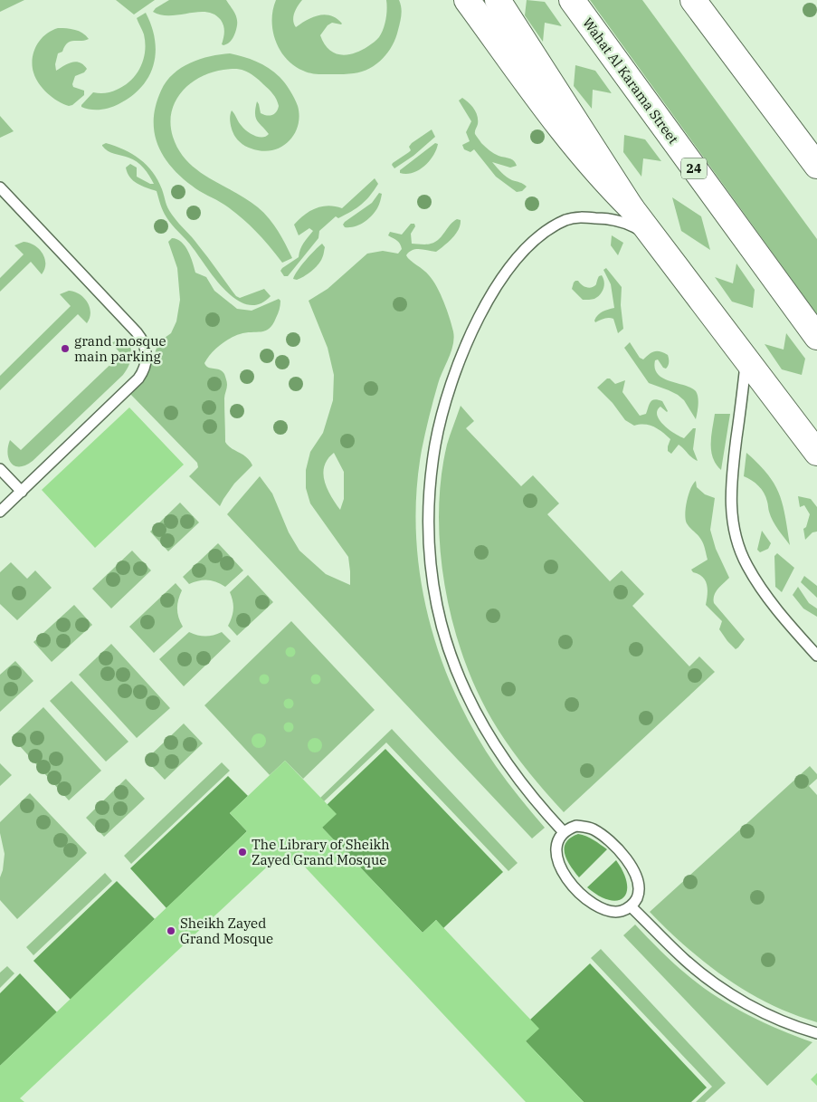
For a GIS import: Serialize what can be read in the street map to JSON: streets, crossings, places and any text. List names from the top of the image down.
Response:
{
  "streets": {
    "main road": ["Wahat Al Karama Street", "24"]
  },
  "places": ["grand mosque main parking", "The Library of Sheikh Zayed Grand Mosque", "Sheikh Zayed Grand Mosque"]
}
